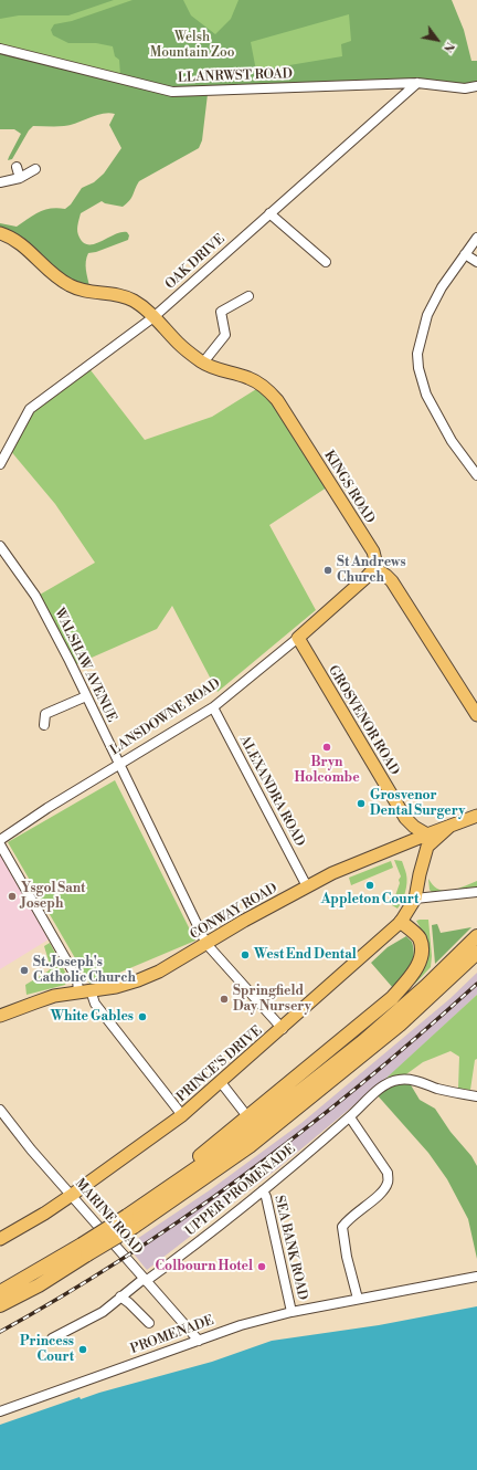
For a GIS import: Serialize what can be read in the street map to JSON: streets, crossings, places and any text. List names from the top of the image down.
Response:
{
  "streets": {
    "main road": [
      "KINGS ROAD",
      "LANSDOWNE ROAD",
      "GROSVENOR ROAD",
      "CONWAY ROAD",
      "PRINCE'S DRIVE"
    ],
    "street": [
      "LLANRWST ROAD",
      "OAK DRIVE",
      "WALSHAW AVENUE",
      "ALEXANDRA ROAD",
      "UPPER PROMENADE",
      "MARINE ROAD",
      "SEA BANK ROAD",
      "PROMENADE"
    ]
  },
  "crossings": [
    ["LLANRWST ROAD", "OAK DRIVE"],
    ["OAK DRIVE", "KINGS ROAD"],
    ["KINGS ROAD", "LANSDOWNE ROAD"],
    ["WALSHAW AVENUE", "LANSDOWNE ROAD"],
    ["WALSHAW AVENUE", "CONWAY ROAD"],
    ["WALSHAW AVENUE", "PRINCE'S DRIVE"],
    ["LANSDOWNE ROAD", "GROSVENOR ROAD"],
    ["LANSDOWNE ROAD", "ALEXANDRA ROAD"],
    ["GROSVENOR ROAD", "CONWAY ROAD"],
    ["GROSVENOR ROAD", "PRINCE'S DRIVE"],
    ["ALEXANDRA ROAD", "CONWAY ROAD"],
    ["CONWAY ROAD", "PRINCE'S DRIVE"],
    ["PRINCE'S DRIVE", "MARINE ROAD"],
    ["UPPER PROMENADE", "MARINE ROAD"],
    ["UPPER PROMENADE", "SEA BANK ROAD"],
    ["MARINE ROAD", "PROMENADE"],
    ["SEA BANK ROAD", "PROMENADE"]
  ],
  "parks": ["Welsh Mountain Zoo"],
  "places": [
    "St Andrews Church",
    "Bryn Holcombe",
    "Grosvenor Dental Surgery",
    "Appleton Court",
    "Ysgol Sant Joseph",
    "West End Dental",
    "St. Joseph's Catholic Church",
    "Springfield Day Nursery",
    "White Gables",
    "Colbourn Hotel",
    "Princess Court"
  ],
  "north": "bottom right"
}
